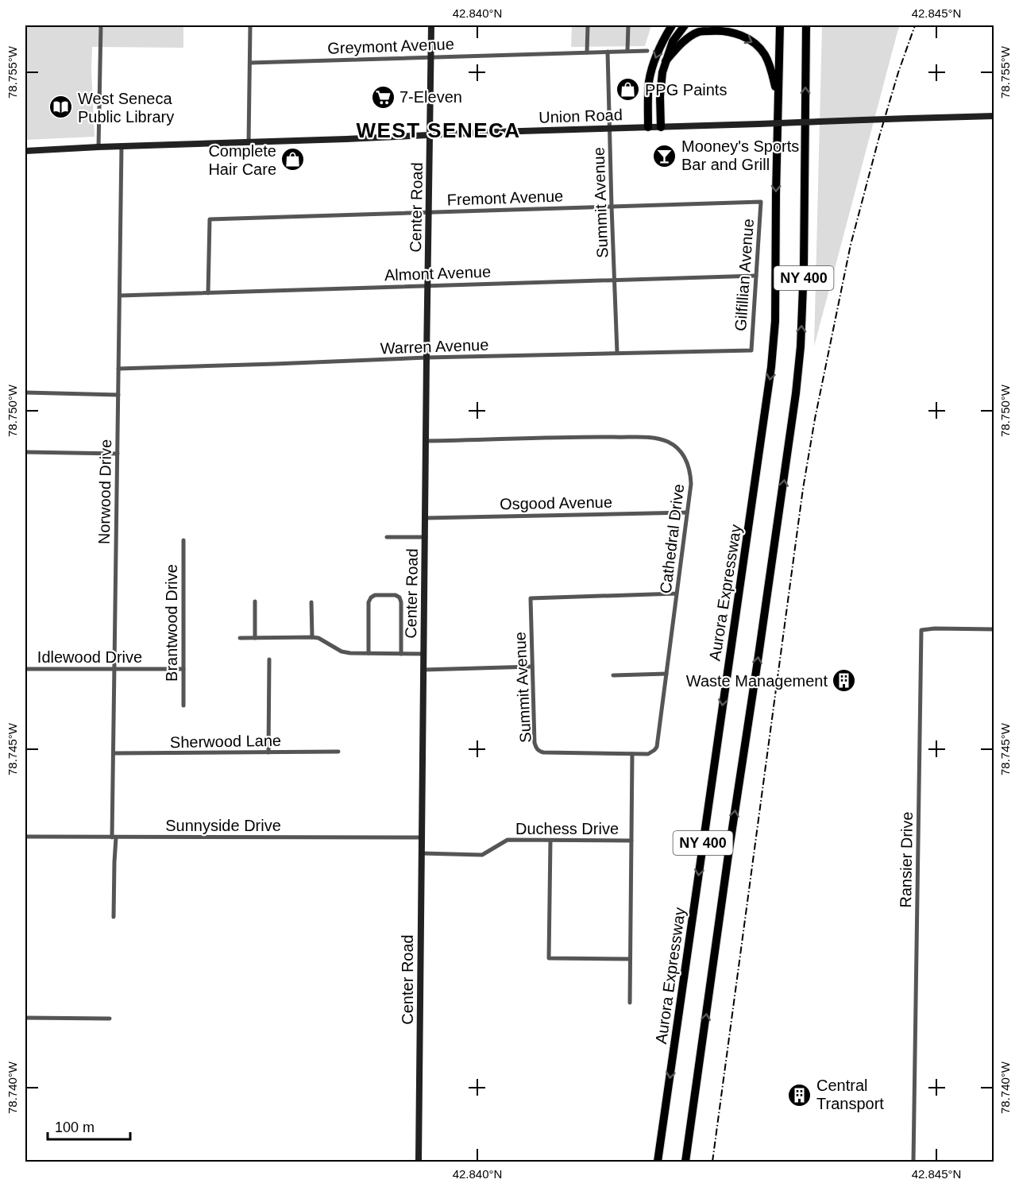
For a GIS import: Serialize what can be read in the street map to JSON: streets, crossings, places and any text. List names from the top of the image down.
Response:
{
  "streets": {
    "highway": ["NY 400", "Aurora Expressway"],
    "main road": ["Union Road", "Center Road"],
    "street": [
      "Greymont Avenue",
      "Fremont Avenue",
      "Summit Avenue",
      "Almont Avenue",
      "Gilfillian Avenue",
      "Warren Avenue",
      "Norwood Drive",
      "Osgood Avenue",
      "Cathedral Drive",
      "Brantwood Drive",
      "Idlewood Drive",
      "Sherwood Lane",
      "Sunnyside Drive",
      "Duchess Drive",
      "Ransier Drive"
    ]
  },
  "crossings": [
    ["Greymont Avenue", "Summit Avenue"],
    ["Greymont Avenue", "Center Road"],
    ["Union Road", "Summit Avenue"],
    ["Union Road", "Center Road"],
    ["Union Road", "Norwood Drive"],
    ["Fremont Avenue", "Summit Avenue"],
    ["Fremont Avenue", "Center Road"],
    ["Fremont Avenue", "Almont Avenue"],
    ["Fremont Avenue", "Gilfillian Avenue"],
    ["Summit Avenue", "Almont Avenue"],
    ["Summit Avenue", "Warren Avenue"],
    ["Summit Avenue", "Cathedral Drive"],
    ["Center Road", "Almont Avenue"],
    ["Center Road", "Warren Avenue"],
    ["Center Road", "Osgood Avenue"],
    ["Center Road", "Cathedral Drive"],
    ["Center Road", "Sunnyside Drive"],
    ["Center Road", "Duchess Drive"],
    ["Almont Avenue", "Gilfillian Avenue"],
    ["Almont Avenue", "Norwood Drive"],
    ["Gilfillian Avenue", "Warren Avenue"],
    ["Warren Avenue", "Norwood Drive"],
    ["Norwood Drive", "Idlewood Drive"],
    ["Norwood Drive", "Sherwood Lane"],
    ["Norwood Drive", "Sunnyside Drive"],
    ["Osgood Avenue", "Cathedral Drive"],
    ["Brantwood Drive", "Idlewood Drive"]
  ],
  "districts": ["WEST SENECA"],
  "places": {
    "shop": ["PPG Paints", "Complete Hair Care"],
    "supermarket": ["7-Eleven"],
    "library": ["West Seneca Public Library"],
    "bar": ["Mooney's Sports Bar and Grill"],
    "building": ["Waste Management", "Central Transport"]
  },
  "scale_bar": "100 m",
  "coordinates": [
    "42.840°N",
    "42.845°N",
    "78.755°W",
    "78.750°W",
    "78.745°W",
    "78.740°W"
  ]
}
